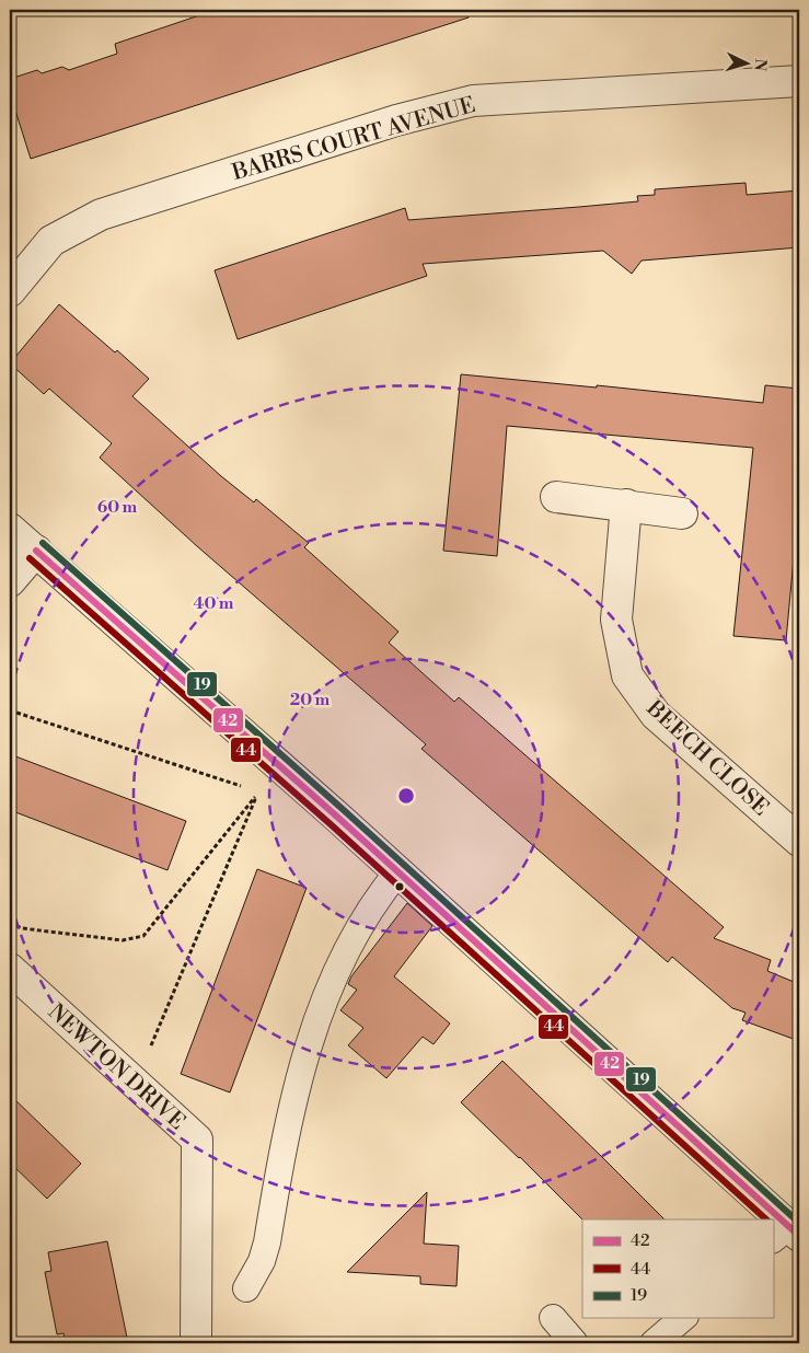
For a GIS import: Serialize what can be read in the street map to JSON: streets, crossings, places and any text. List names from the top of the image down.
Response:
{
  "streets": {
    "street": ["BARRS COURT AVENUE", "BEECH CLOSE", "NEWTON DRIVE"]
  },
  "lines": ["transit line 19", "transit line 42", "transit line 44"],
  "legend": ["42", "44", "19"],
  "north": "right",
  "rings": ["60 m", "40 m", "20 m"]
}
